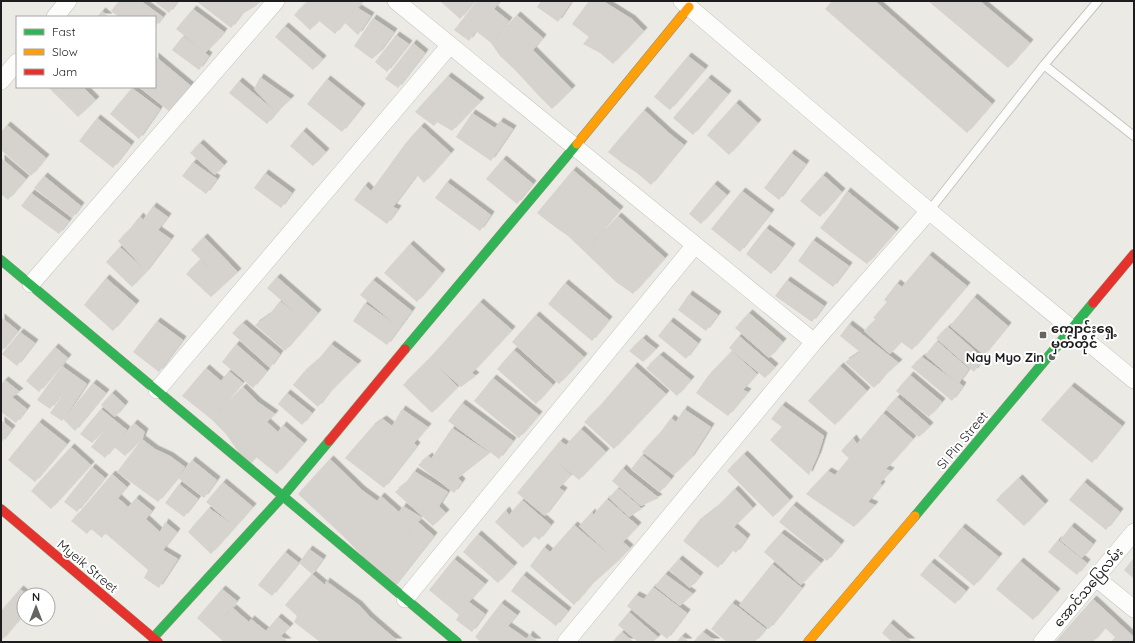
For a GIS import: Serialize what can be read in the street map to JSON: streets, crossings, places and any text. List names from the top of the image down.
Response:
{
  "streets": {
    "street": ["Si Pin Street", "Myeik Street", "အောင်သပြေလမ်း"]
  },
  "places": {
    "transit": ["ကျောင်းရှေ့ မှတ်တိုင်"],
    "other": ["Nay Myo Zin"]
  },
  "legend": ["Fast", "Slow", "Jam"],
  "north": "top"
}
